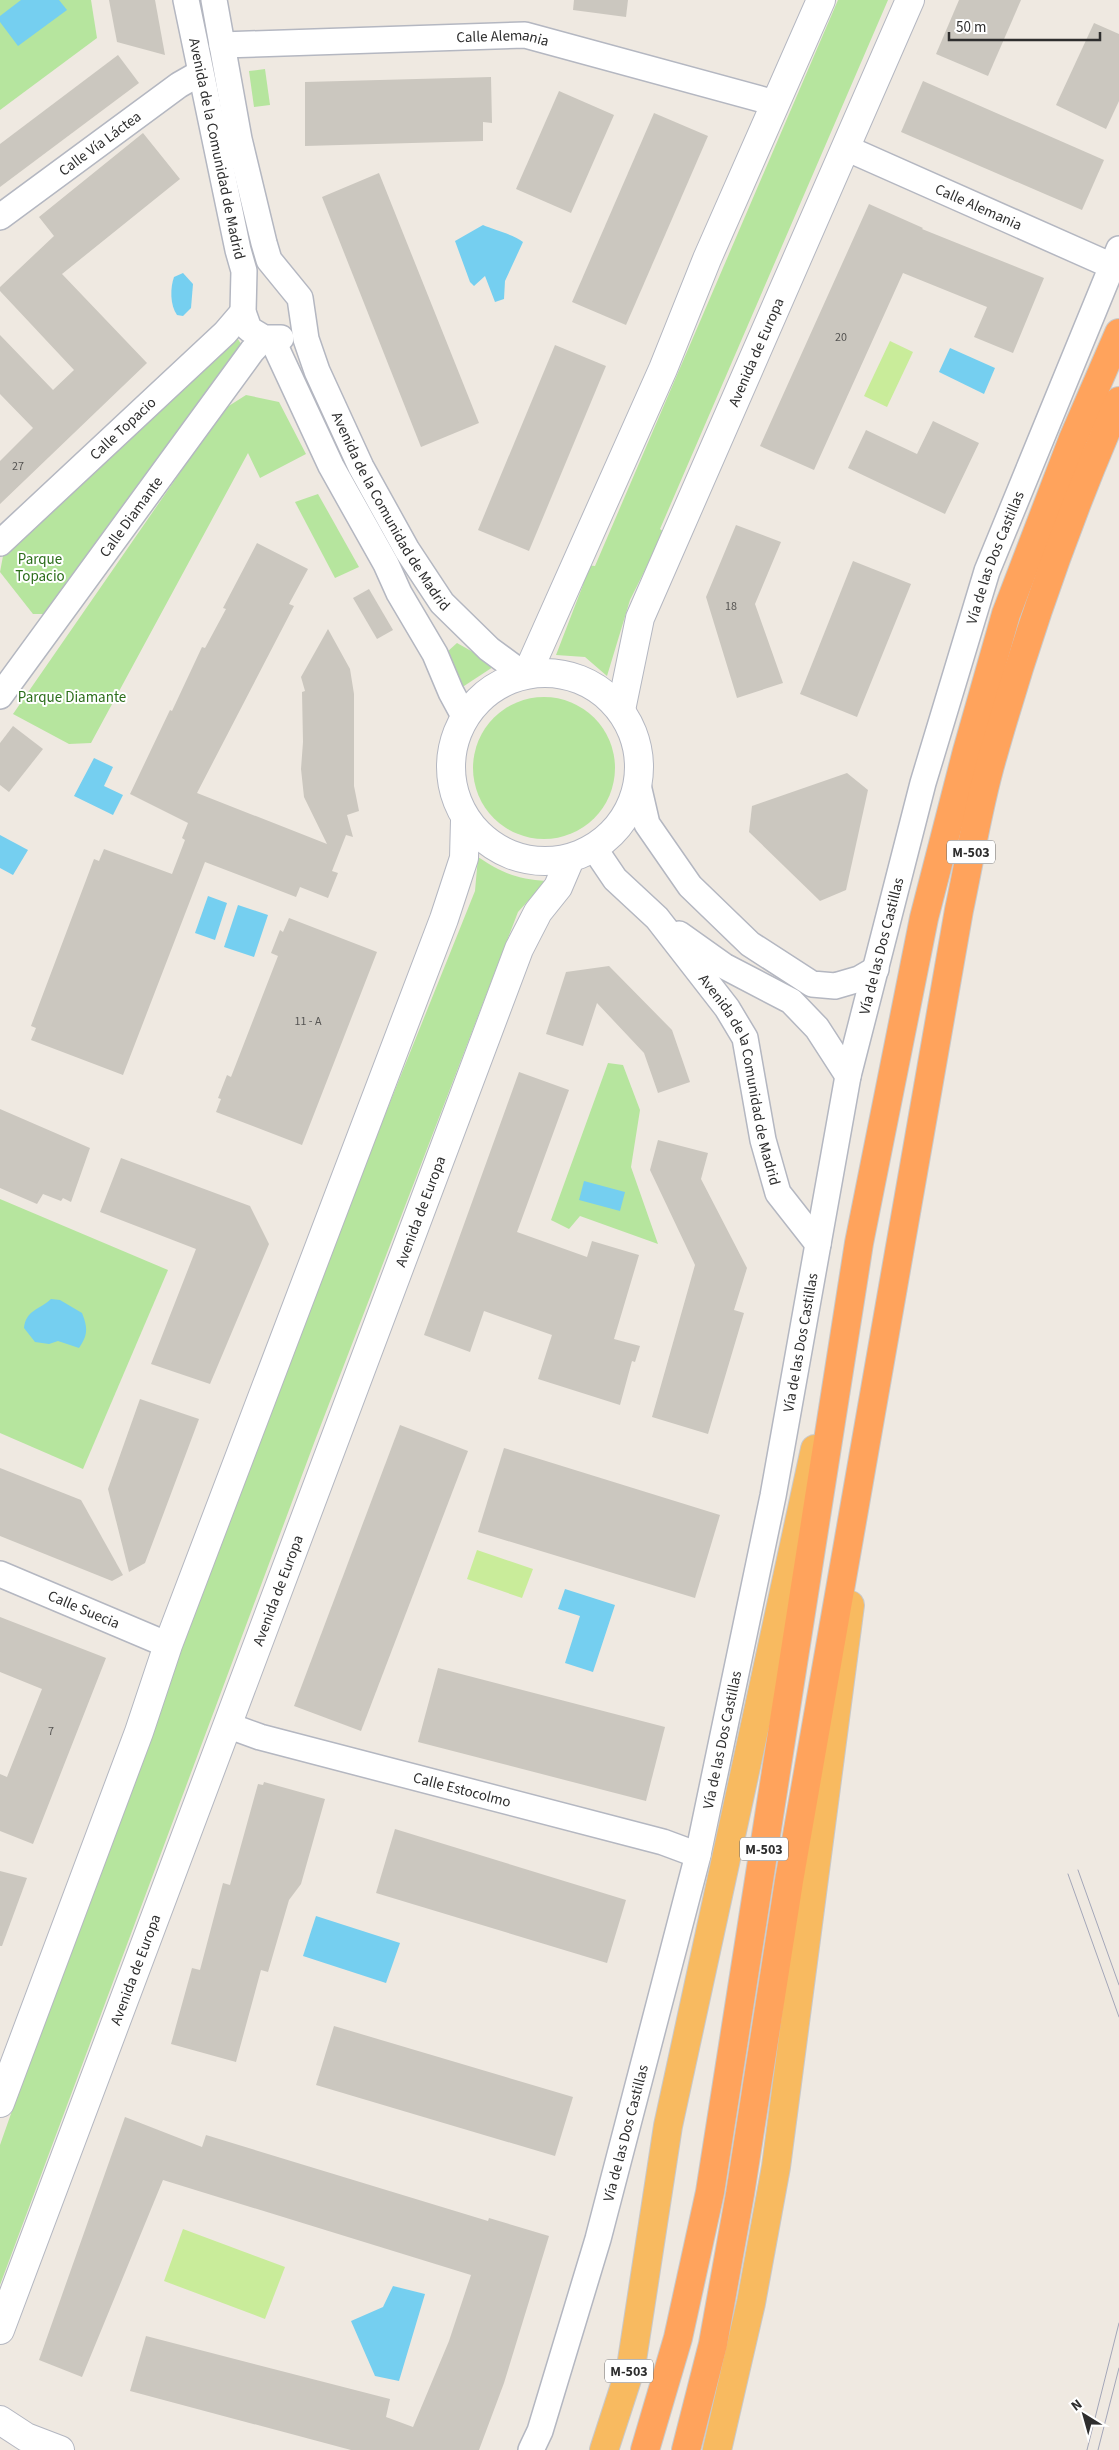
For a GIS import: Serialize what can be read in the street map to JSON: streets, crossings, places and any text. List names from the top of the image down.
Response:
{
  "streets": {
    "highway": ["M-503"],
    "street": [
      "Calle Alemania",
      "Calle Vía Láctea",
      "Avenida de la Comunidad de Madrid",
      "Avenida de Europa",
      "Calle Topacio",
      "Calle Diamante",
      "Vía de las Dos Castillas",
      "Calle Suecia",
      "Calle Estocolmo"
    ]
  },
  "crossings": [
    ["Calle Alemania", "Avenida de la Comunidad de Madrid"],
    ["Calle Alemania", "Avenida de Europa"],
    ["Calle Alemania", "Vía de las Dos Castillas"],
    ["Calle Vía Láctea", "Avenida de la Comunidad de Madrid"],
    ["Avenida de la Comunidad de Madrid", "Avenida de Europa"],
    ["Avenida de la Comunidad de Madrid", "Calle Topacio"],
    ["Avenida de la Comunidad de Madrid", "Calle Diamante"],
    ["Avenida de la Comunidad de Madrid", "Vía de las Dos Castillas"],
    ["Avenida de Europa", "Calle Estocolmo"],
    ["Calle Topacio", "Calle Diamante"],
    ["Vía de las Dos Castillas", "Calle Estocolmo"]
  ],
  "parks": ["Parque Topacio", "Parque Diamante"],
  "house_numbers": [
    "20",
    "27",
    "18",
    "11 - A",
    "7"
  ],
  "scale_bar": "50 m",
  "north": "top left"
}
